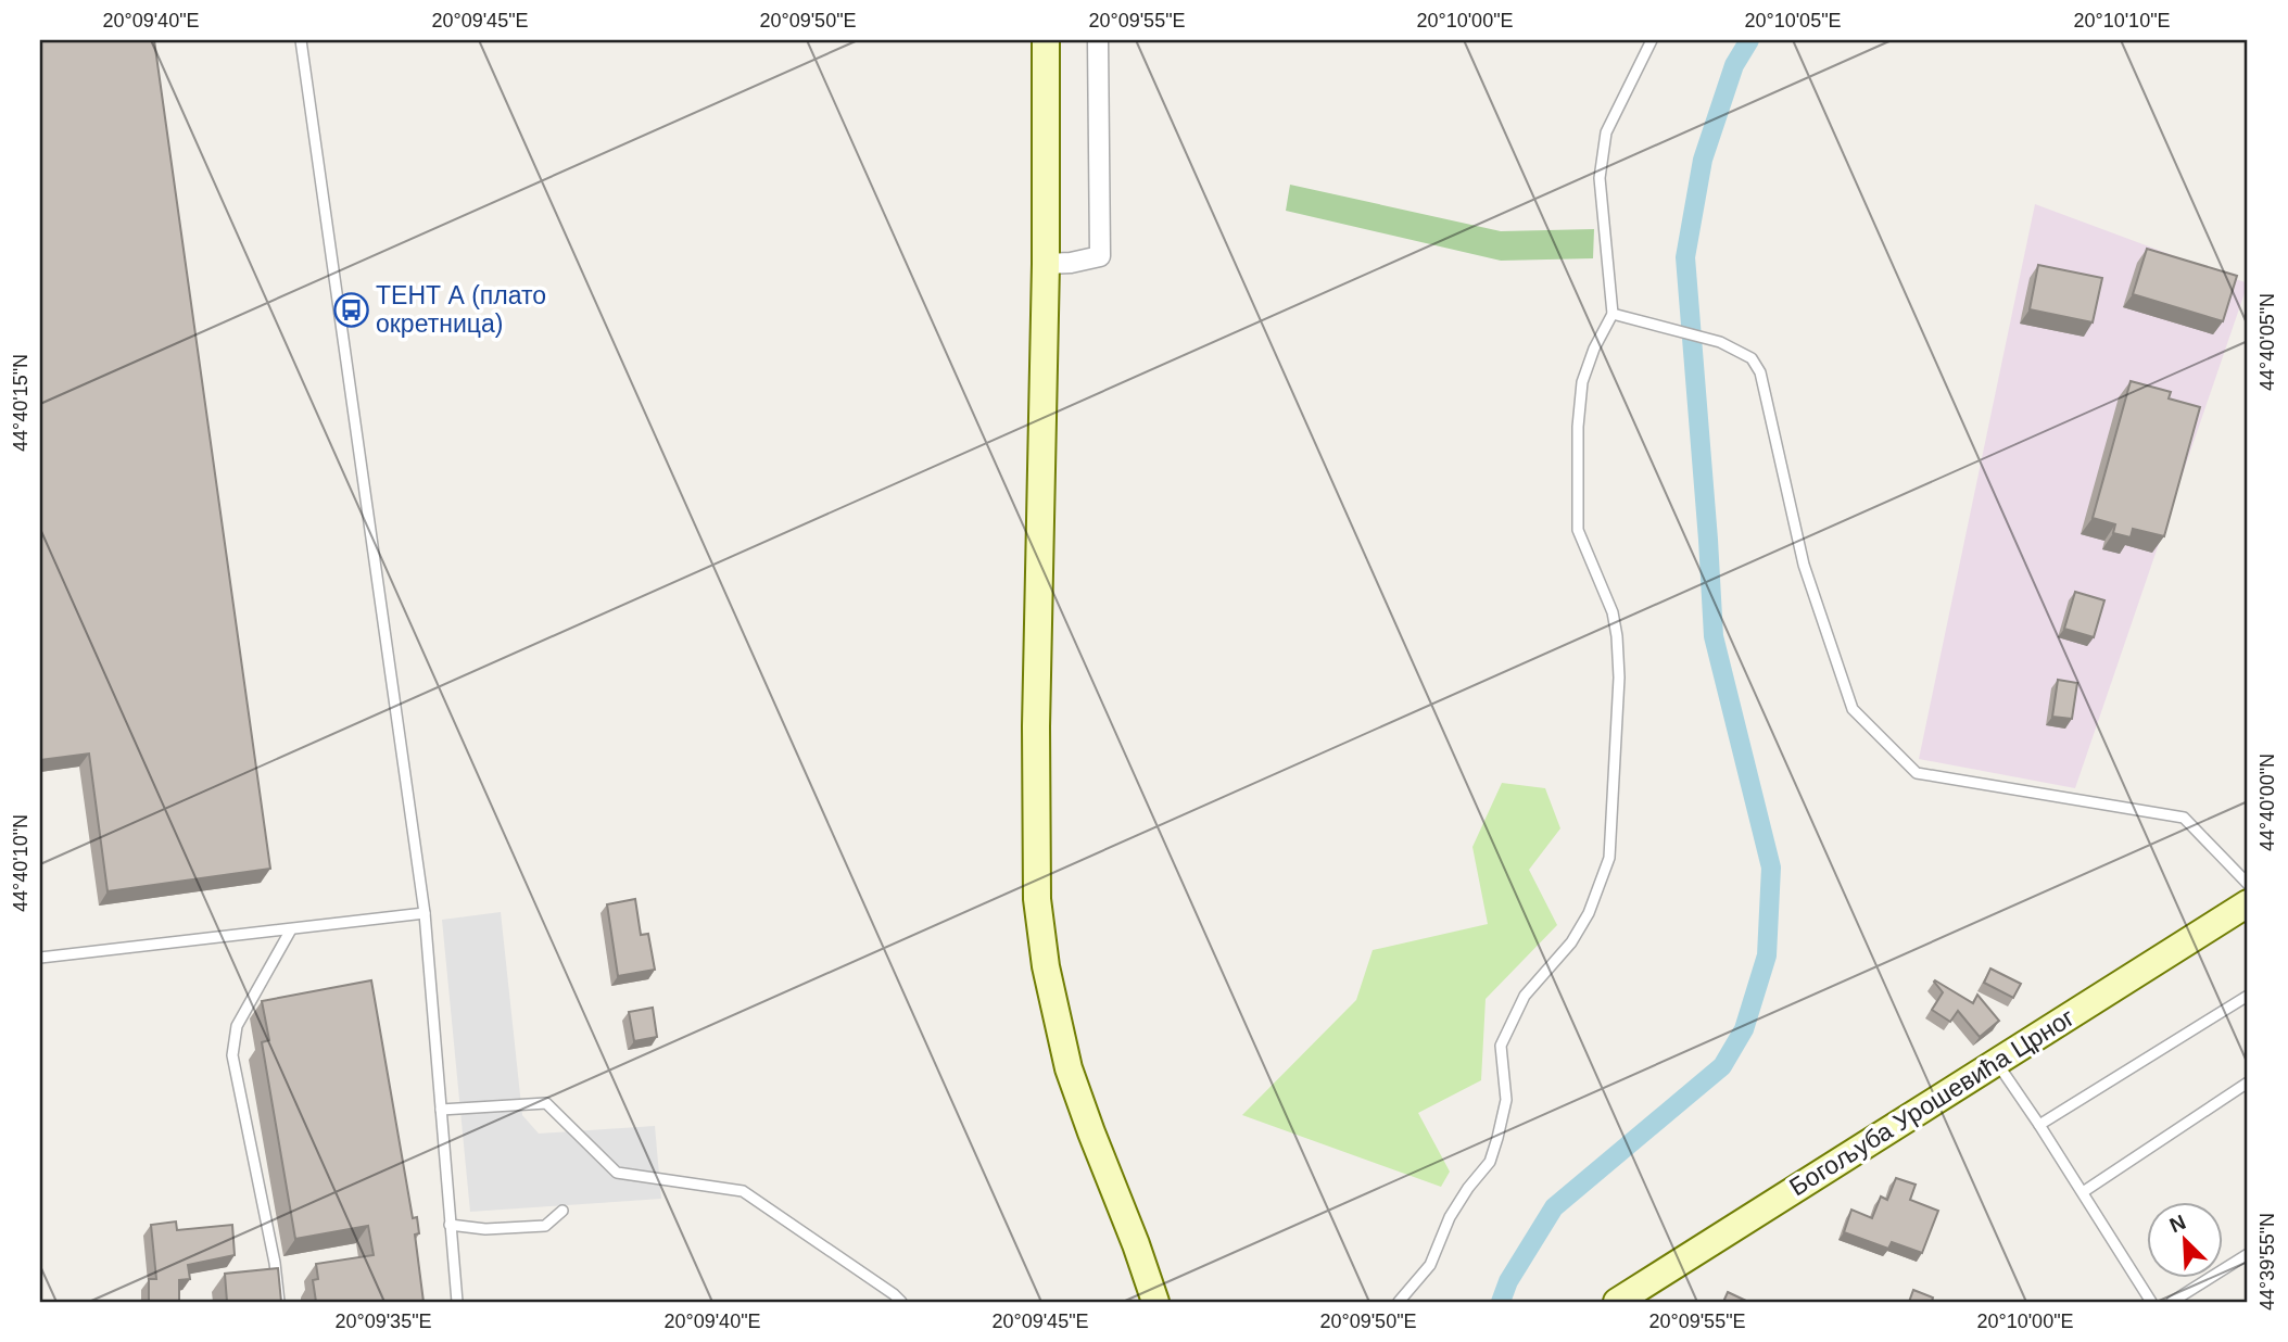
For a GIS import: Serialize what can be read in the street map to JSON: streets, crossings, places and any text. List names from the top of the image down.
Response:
{
  "streets": {
    "main road": ["Богољуба Урошевића Црног"]
  },
  "places": {
    "bus stop": ["ТЕНТ А (плато окретница)"]
  },
  "north": "top left",
  "coordinates": [
    "20°09'40\"E",
    "20°09'45\"E",
    "20°09'50\"E",
    "20°09'55\"E",
    "20°10'00\"E",
    "20°10'05\"E",
    "20°10'10\"E",
    "44°40'05\"N",
    "44°40'15\"N",
    "44°40'00\"N",
    "44°40'10\"N",
    "44°39'55\"N",
    "20°09'35\"E"
  ]
}
